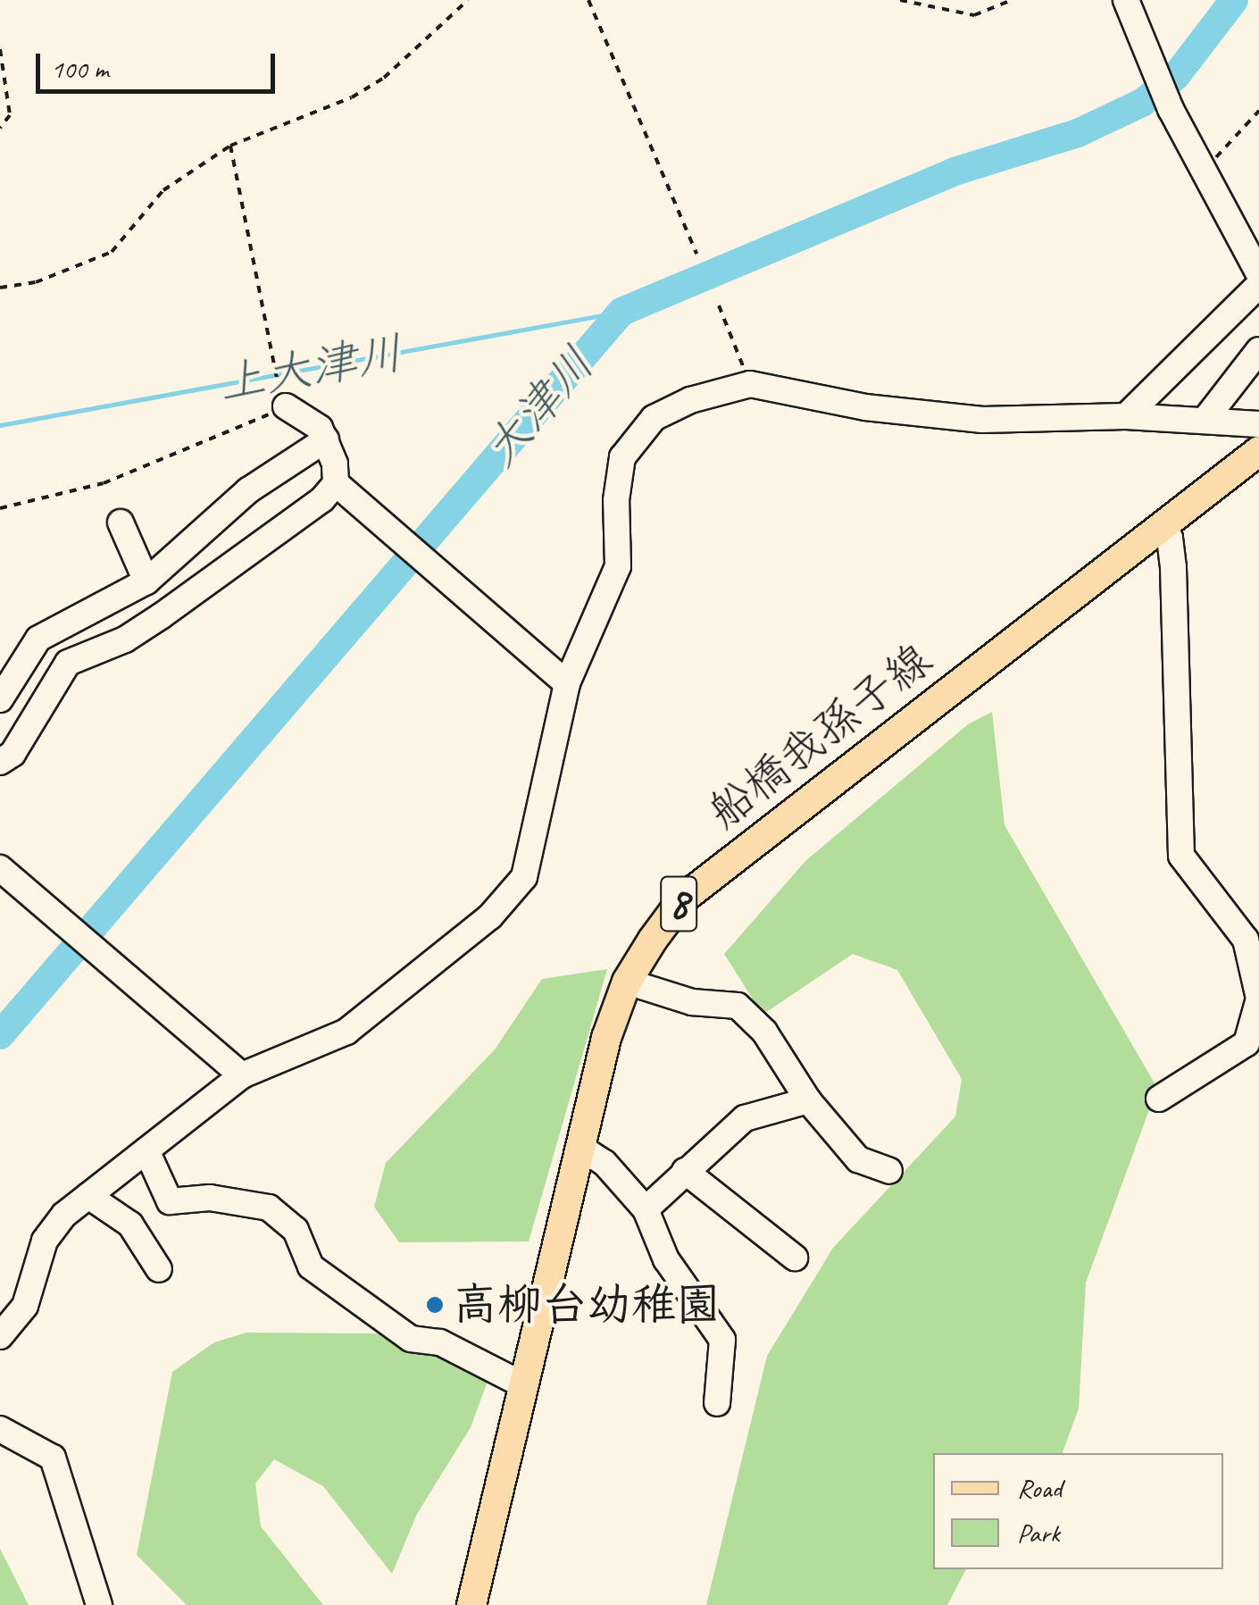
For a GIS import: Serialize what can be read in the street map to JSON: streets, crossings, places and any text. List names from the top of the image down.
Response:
{
  "streets": {
    "main road": ["船橋我孫子線", "8"]
  },
  "water": ["上大津川", "大津川"],
  "places": ["高柳台幼稚園"],
  "legend": ["Road", "Park"],
  "scale_bar": "100 m"
}
